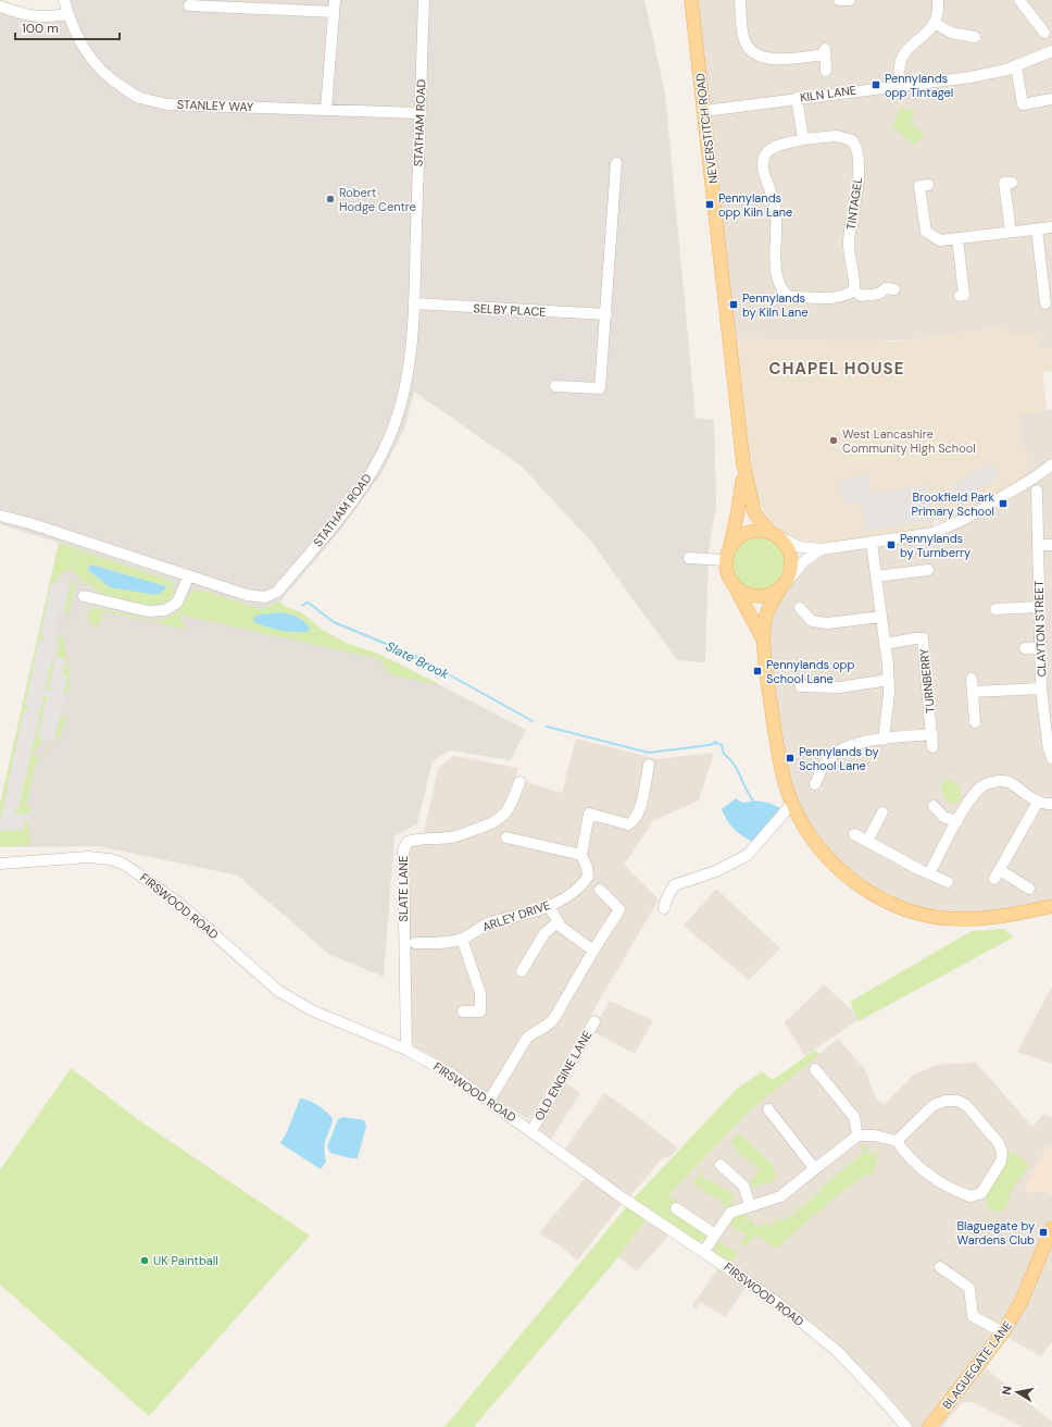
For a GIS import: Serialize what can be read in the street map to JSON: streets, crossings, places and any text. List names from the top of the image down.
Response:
{
  "streets": {
    "main road": ["NEVERSTITCH ROAD", "BLAGUEGATE LANE"],
    "street": [
      "KILN LANE",
      "STANLEY WAY",
      "STATHAM ROAD",
      "TINTAGEL",
      "SELBY PLACE",
      "CLAYTON STREET",
      "TURNBERRY",
      "SLATE LANE",
      "FIRSWOOD ROAD",
      "ARLEY DRIVE",
      "OLD ENGINE LANE"
    ]
  },
  "crossings": [
    ["KILN LANE", "NEVERSTITCH ROAD"],
    ["STANLEY WAY", "STATHAM ROAD"],
    ["STATHAM ROAD", "SELBY PLACE"],
    ["SLATE LANE", "FIRSWOOD ROAD"],
    ["FIRSWOOD ROAD", "OLD ENGINE LANE"]
  ],
  "districts": ["CHAPEL HOUSE"],
  "water": ["Slate Brook"],
  "places": {
    "transit": [
      "Pennylands opp Tintagel",
      "Pennylands opp Kiln Lane",
      "Pennylands by Kiln Lane",
      "Brookfield Park Primary School",
      "Pennylands by Turnberry",
      "Pennylands opp School Lane",
      "Pennylands by School Lane",
      "Blaguegate by Wardens Club"
    ],
    "other": ["Robert Hodge Centre", "West Lancashire Community High School", "UK Paintball"]
  },
  "scale_bar": "100 m",
  "north": "left"
}
